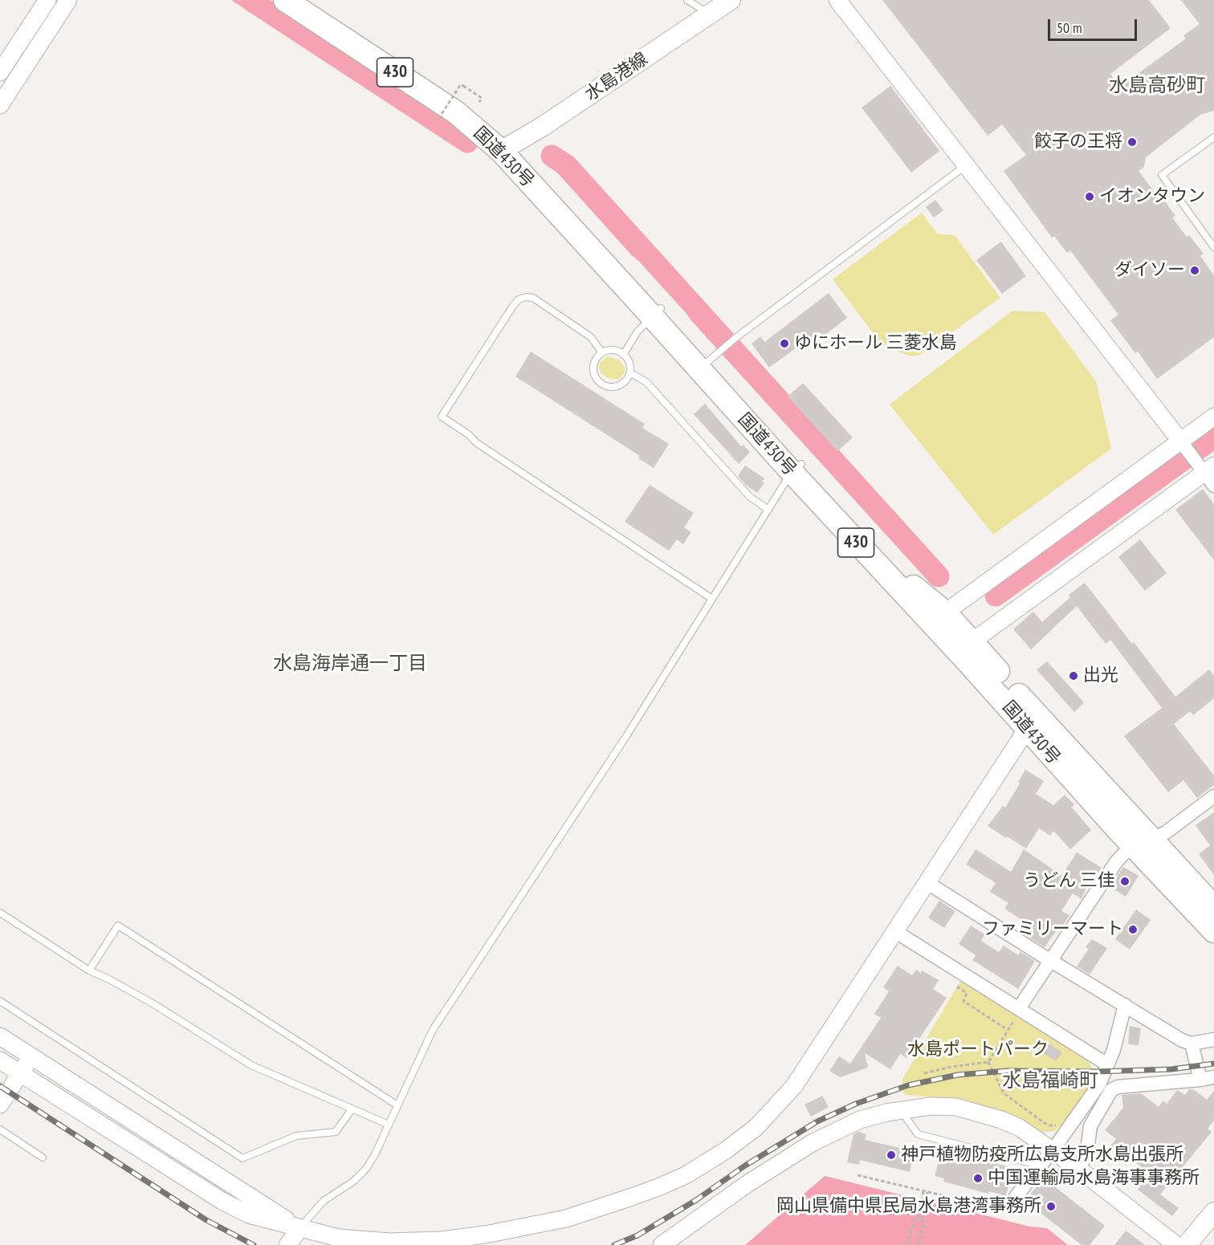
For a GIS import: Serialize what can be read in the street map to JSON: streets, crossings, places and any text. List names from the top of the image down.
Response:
{
  "streets": {
    "highway": ["430", "国道430号"],
    "main road": ["水島港線"]
  },
  "crossings": [
    ["水島港線", "国道430号"]
  ],
  "districts": ["水島高砂町", "水島海岸通一丁目", "水島福崎町"],
  "parks": ["水島ポートパーク"],
  "places": [
    "餃子の王将",
    "イオンタウン",
    "ダイソー",
    "ゆにホール 三菱水島",
    "出光",
    "うどん 三佳",
    "ファミリーマート",
    "神戸植物防疫所広島支所水島出張所",
    "中国運輸局水島海事事務所",
    "岡山県備中県民局水島港湾事務所"
  ],
  "scale_bar": "50 m"
}
